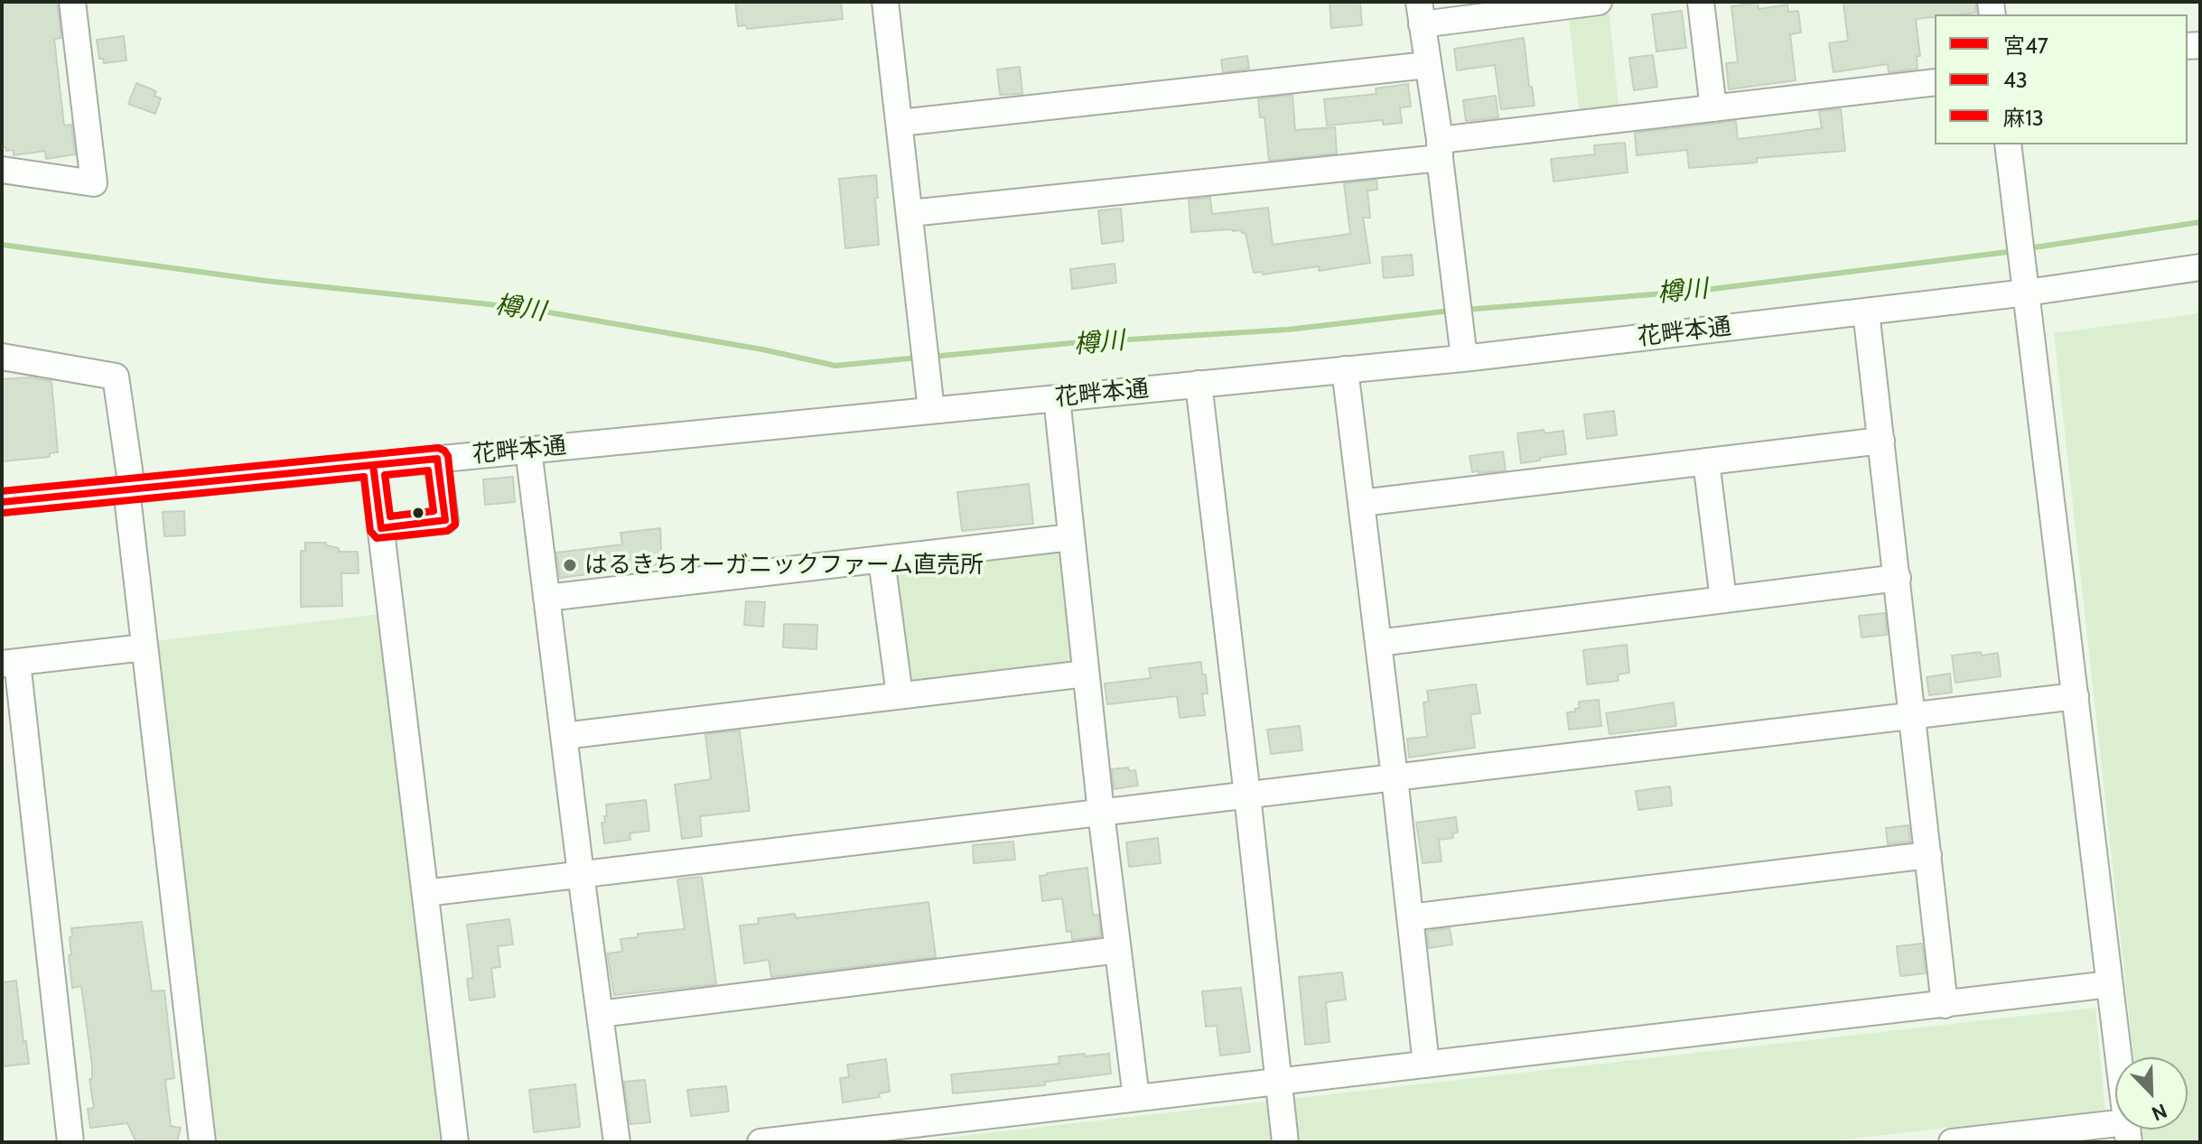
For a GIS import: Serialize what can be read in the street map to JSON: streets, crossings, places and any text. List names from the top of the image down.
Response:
{
  "streets": {
    "street": ["花畔本通"]
  },
  "water": ["樽川"],
  "places": ["はるきちオーガニックファーム直売所"],
  "lines": ["transit line 麻13", "transit line 宮47", "transit line 43"],
  "legend": ["宮47", "43", "麻13"],
  "north": "bottom right"
}
